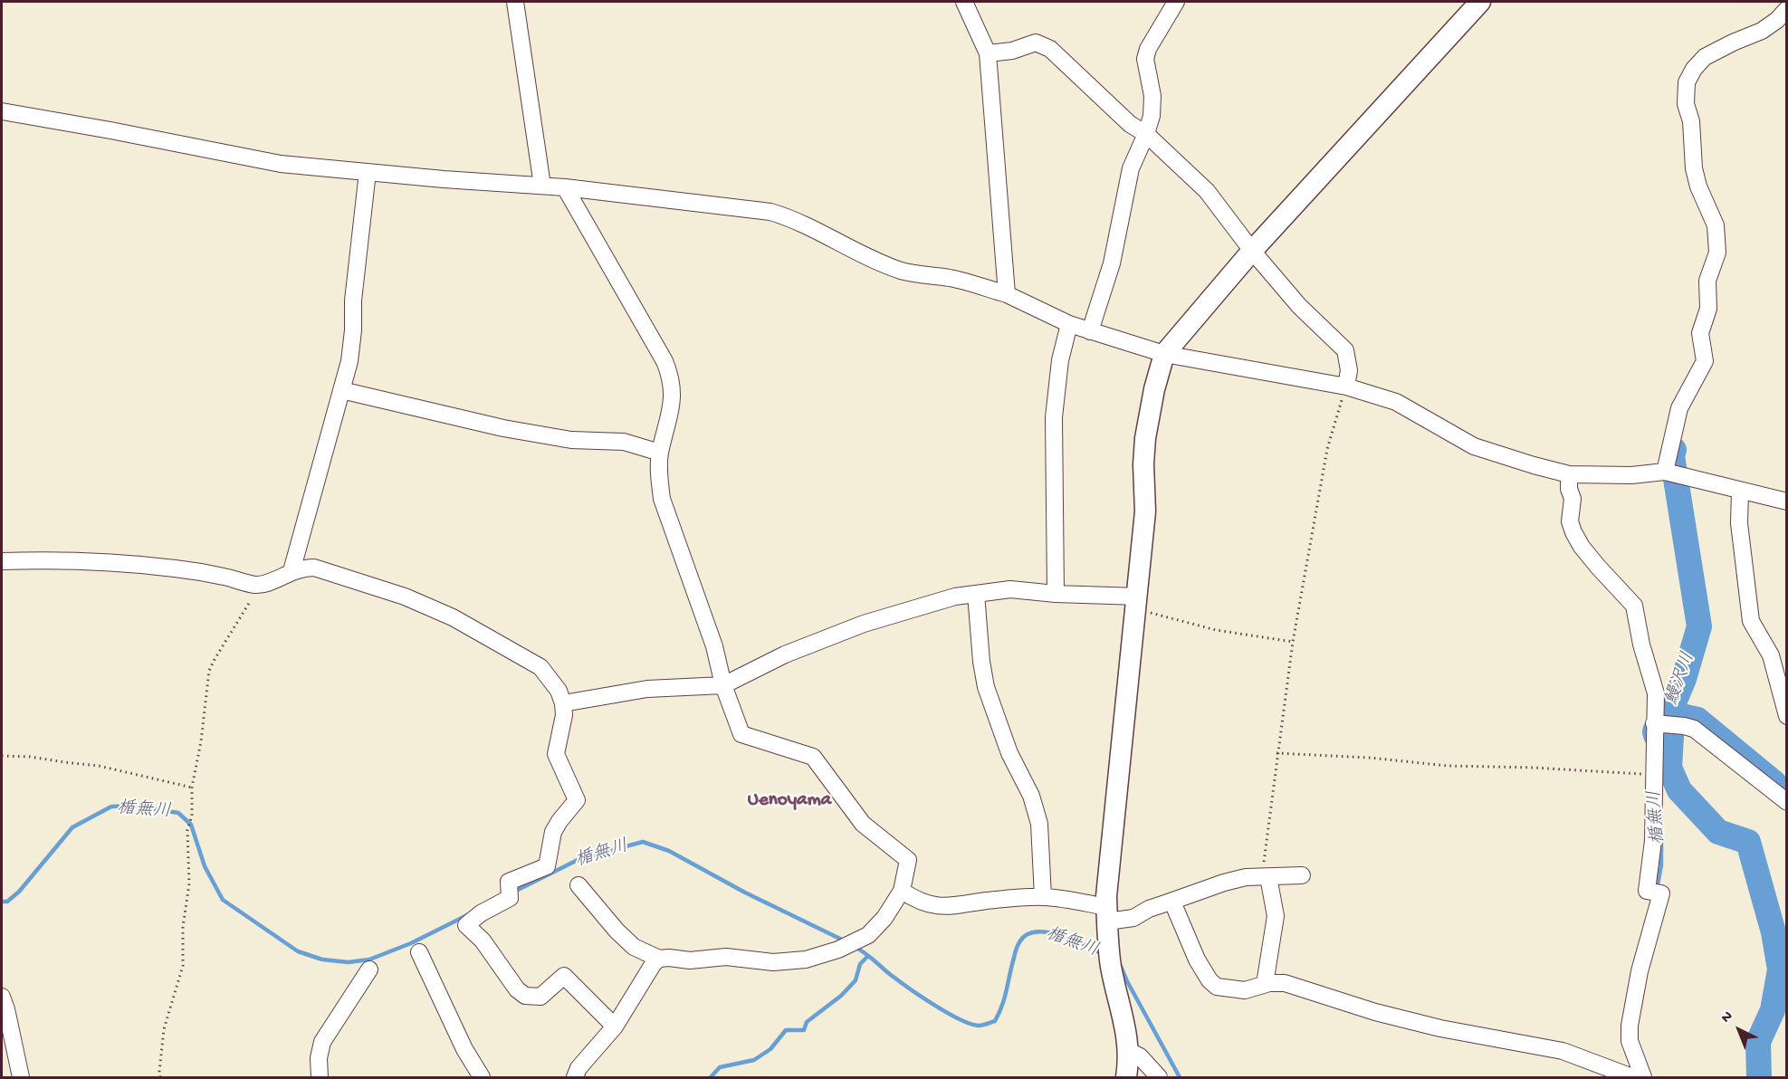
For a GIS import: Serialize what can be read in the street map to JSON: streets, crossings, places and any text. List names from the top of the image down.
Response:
{
  "districts": ["Uenoyama"],
  "water": ["鰻沢川", "楯無川"],
  "north": "top left"
}
